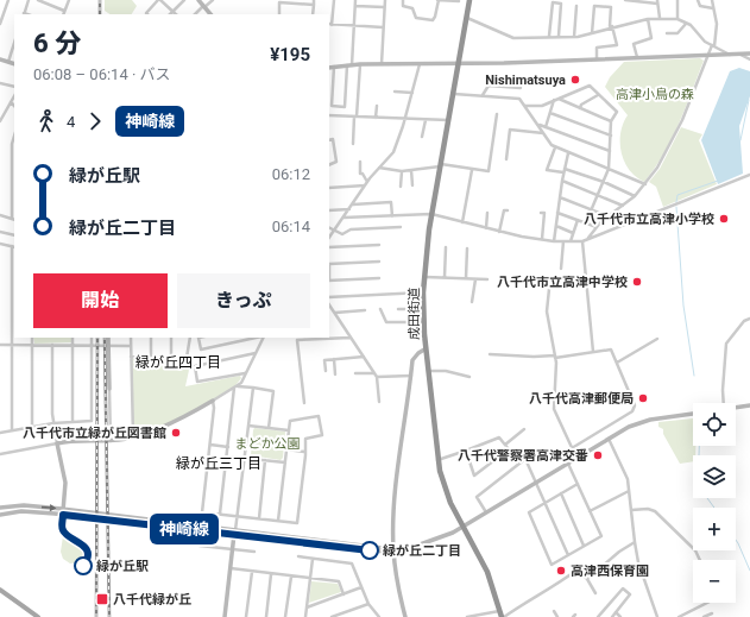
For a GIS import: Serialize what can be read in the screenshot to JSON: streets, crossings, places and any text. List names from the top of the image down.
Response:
{
  "streets": {
    "highway": ["成田街道"]
  },
  "districts": ["緑が丘四丁目", "緑が丘三丁目"],
  "parks": ["高津小鳥の森", "まどか公園"],
  "places": {
    "other": [
      "Nishimatsuya",
      "八千代市立高津小学校",
      "八千代市立高津中学校",
      "八千代高津郵便局",
      "八千代市立緑が丘図書館",
      "八千代警察署高津交番",
      "緑が丘二丁目",
      "緑が丘駅",
      "高津西保育園"
    ],
    "transit": ["八千代緑が丘"]
  },
  "lines": ["bus line 神崎線"],
  "page": {
    "on_map": "神崎線",
    "heading": ["6 分", "06:08 – 06:14 · バス", "¥195"],
    "legs": ["4", "神崎線"],
    "list": [
      {
        "name": "緑が丘駅",
        "value": "06:12"
      },
      {
        "name": "緑が丘二丁目",
        "value": "06:14"
      }
    ],
    "buttons": ["開始", "きっぷ"],
    "map_buttons": ["+", "−"]
  }
}
